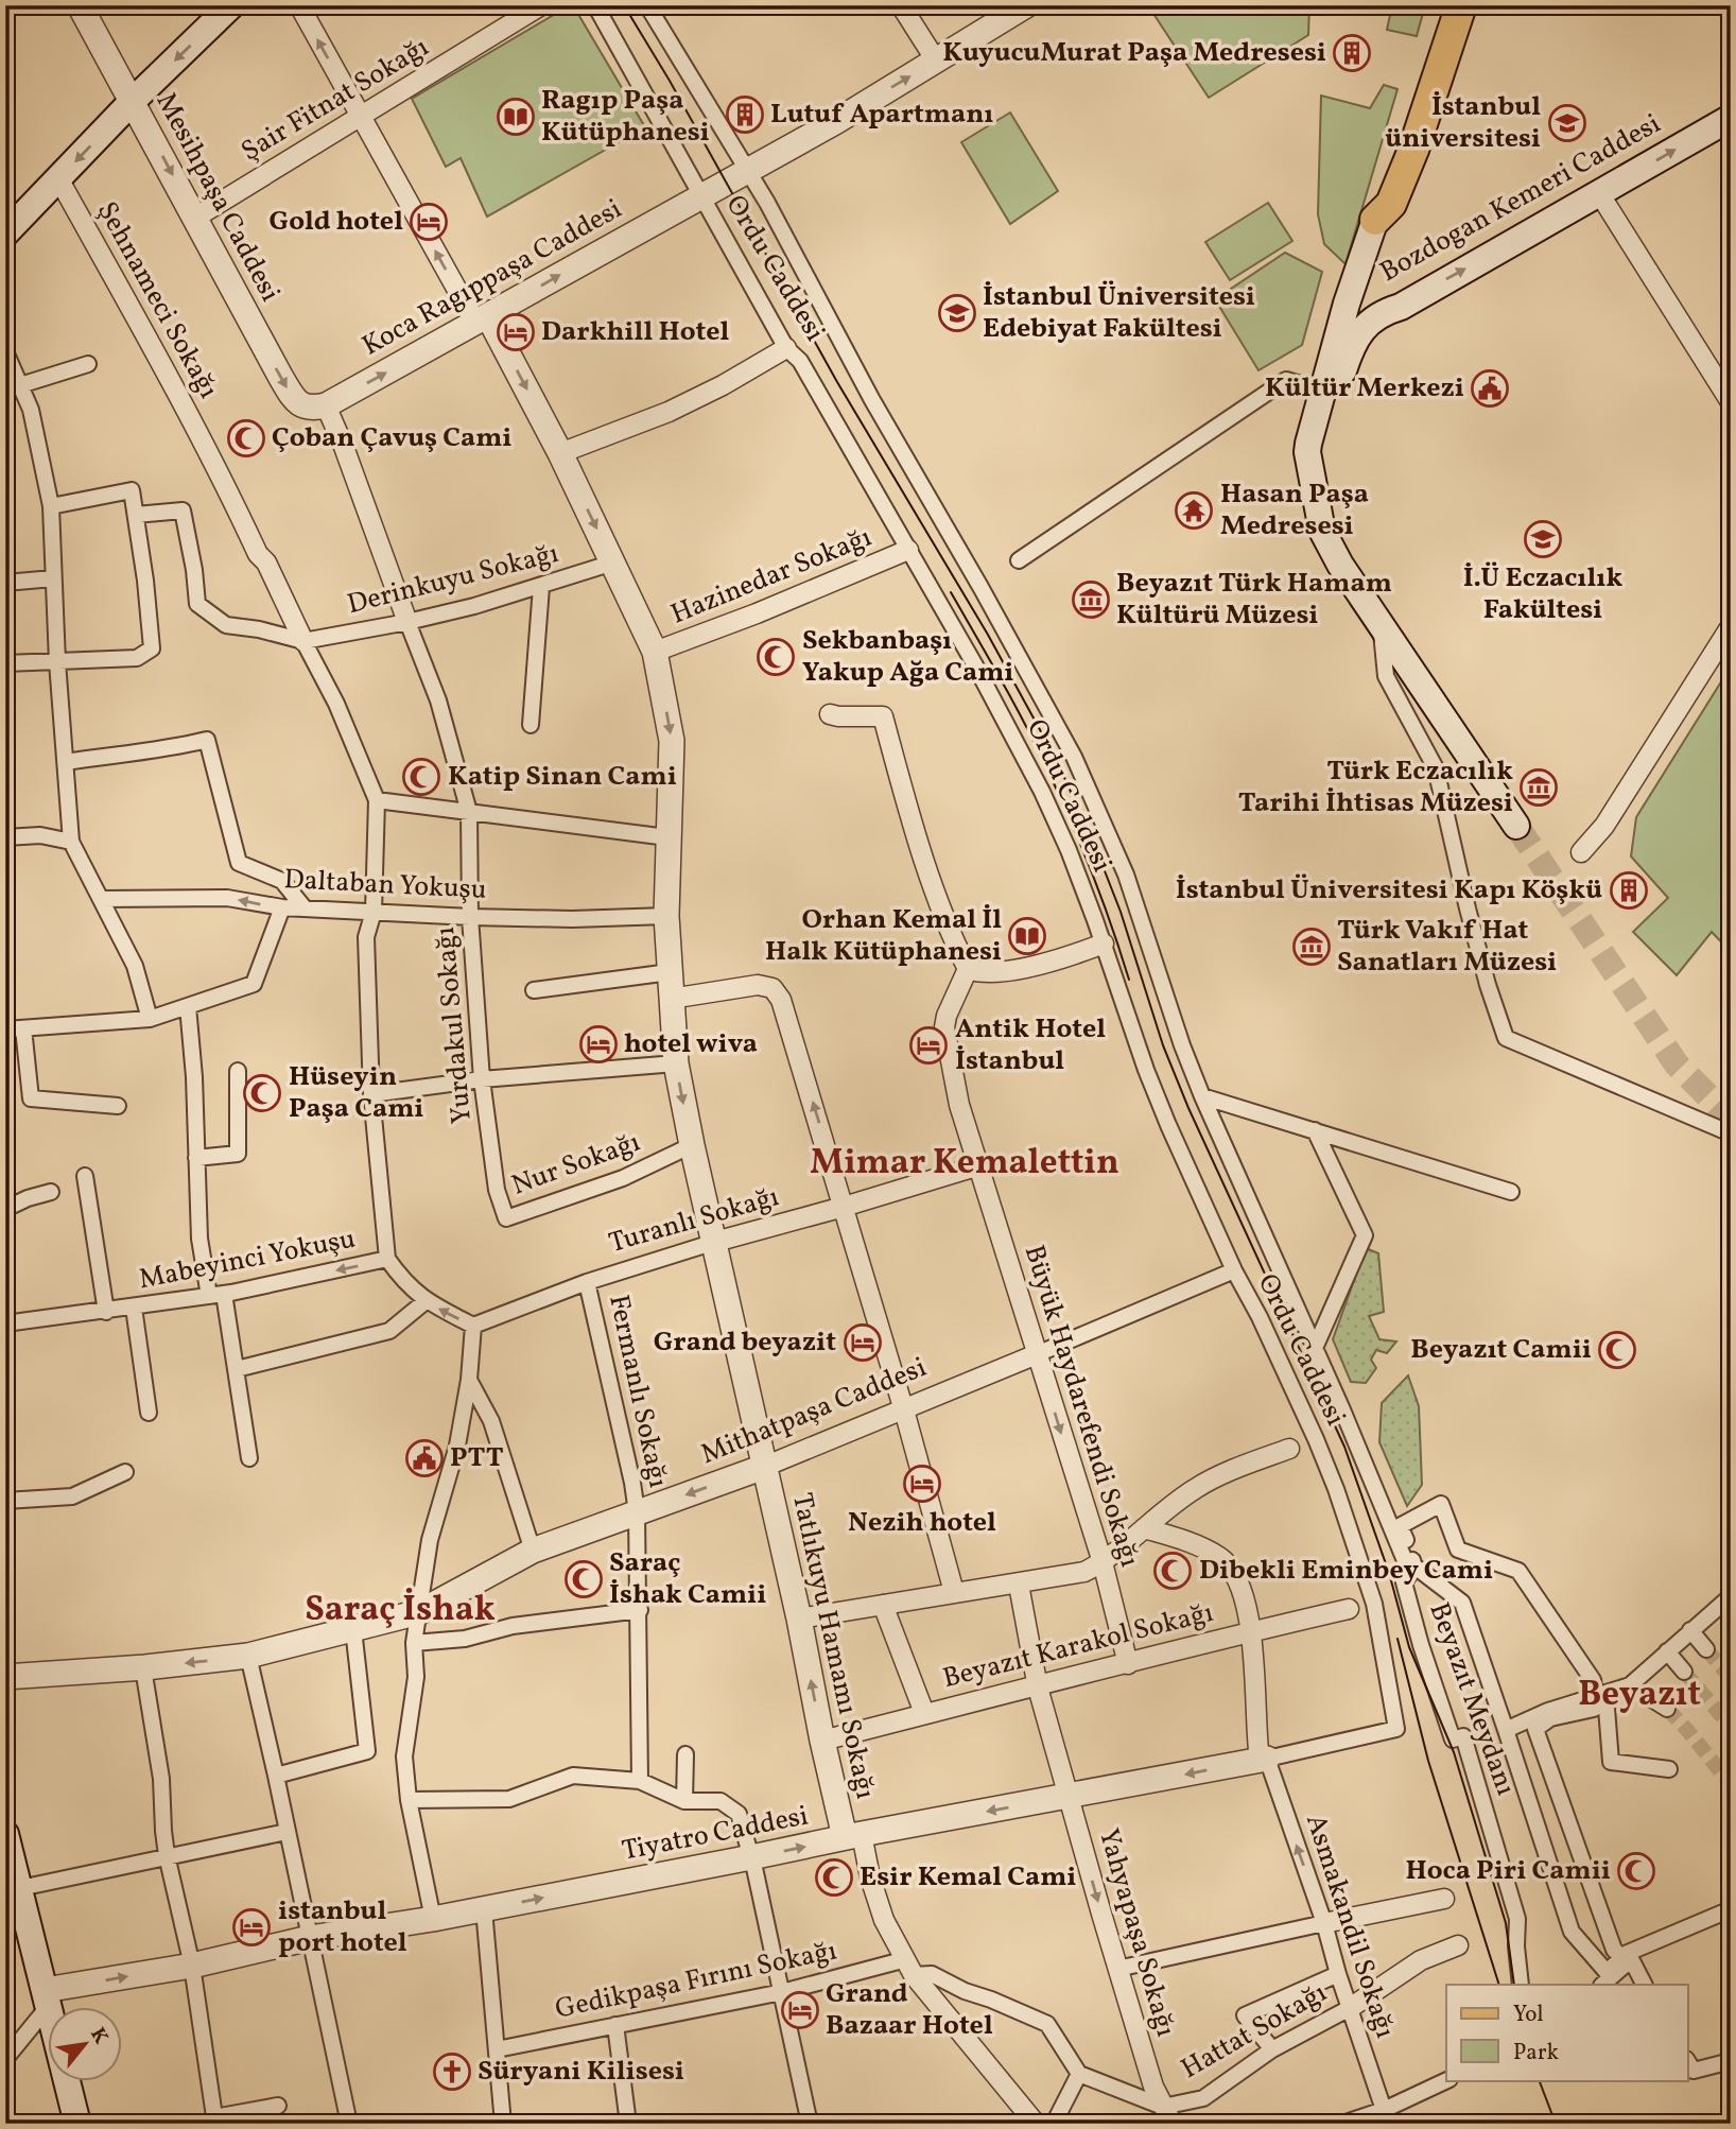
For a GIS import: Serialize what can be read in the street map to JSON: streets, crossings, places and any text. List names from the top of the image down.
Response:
{
  "streets": {
    "main road": ["Bozdogan Kemeri Caddesi"],
    "street": [
      "Şair Fitnat Sokağı",
      "Mesihpaşa Caddesi",
      "Ordu Caddesi",
      "Koca Ragıppaşa Caddesi",
      "Şehnameci Sokağı",
      "Hazinedar Sokağı",
      "Derinkuyu Sokağı",
      "Daltaban Yokuşu",
      "Yurdakul Sokağı",
      "Nur Sokağı",
      "Turanlı Sokağı",
      "Mabeyinci Yokuşu",
      "Fermanlı Sokağı",
      "Büyük Haydarefendi Sokağı",
      "Mithatpaşa Caddesi",
      "Tatlıkuyu Hamamı Sokağı",
      "Beyazıt Karakol Sokağı",
      "Beyazıt Meydanı",
      "Tiyatro Caddesi",
      "Asmakandil Sokağı",
      "Yahyapaşa Sokağı",
      "Gedikpaşa Fırını Sokağı",
      "Hattat Sokağı"
    ]
  },
  "crossings": [
    ["Şair Fitnat Sokağı", "Mesihpaşa Caddesi"],
    ["Mesihpaşa Caddesi", "Koca Ragıppaşa Caddesi"],
    ["Ordu Caddesi", "Koca Ragıppaşa Caddesi"],
    ["Ordu Caddesi", "Hazinedar Sokağı"],
    ["Ordu Caddesi", "Mithatpaşa Caddesi"],
    ["Ordu Caddesi", "Beyazıt Meydanı"],
    ["Ordu Caddesi", "Tiyatro Caddesi"],
    ["Koca Ragıppaşa Caddesi", "Tatlıkuyu Hamamı Sokağı"],
    ["Şehnameci Sokağı", "Derinkuyu Sokağı"],
    ["Hazinedar Sokağı", "Tatlıkuyu Hamamı Sokağı"],
    ["Derinkuyu Sokağı", "Yurdakul Sokağı"],
    ["Derinkuyu Sokağı", "Tatlıkuyu Hamamı Sokağı"],
    ["Daltaban Yokuşu", "Yurdakul Sokağı"],
    ["Daltaban Yokuşu", "Tatlıkuyu Hamamı Sokağı"],
    ["Yurdakul Sokağı", "Nur Sokağı"],
    ["Nur Sokağı", "Tatlıkuyu Hamamı Sokağı"],
    ["Turanlı Sokağı", "Mabeyinci Yokuşu"],
    ["Turanlı Sokağı", "Fermanlı Sokağı"],
    ["Turanlı Sokağı", "Büyük Haydarefendi Sokağı"],
    ["Turanlı Sokağı", "Tatlıkuyu Hamamı Sokağı"],
    ["Fermanlı Sokağı", "Mithatpaşa Caddesi"],
    ["Büyük Haydarefendi Sokağı", "Mithatpaşa Caddesi"],
    ["Büyük Haydarefendi Sokağı", "Beyazıt Karakol Sokağı"],
    ["Mithatpaşa Caddesi", "Tatlıkuyu Hamamı Sokağı"],
    ["Tatlıkuyu Hamamı Sokağı", "Beyazıt Karakol Sokağı"],
    ["Tatlıkuyu Hamamı Sokağı", "Tiyatro Caddesi"],
    ["Beyazıt Karakol Sokağı", "Yahyapaşa Sokağı"],
    ["Tiyatro Caddesi", "Asmakandil Sokağı"],
    ["Tiyatro Caddesi", "Yahyapaşa Sokağı"],
    ["Asmakandil Sokağı", "Hattat Sokağı"],
    ["Yahyapaşa Sokağı", "Hattat Sokağı"]
  ],
  "one_way": ["Bozdogan Kemeri Caddesi", "Asmakandil Sokağı"],
  "districts": ["Mimar Kemalettin", "Saraç İshak", "Beyazıt"],
  "places": {
    "building": ["KuyucuMurat Paşa Medresesi", "Lutuf Apartmanı", "İstanbul Üniversitesi Kapı Köşkü"],
    "library": ["Ragıp Paşa Kütüphanesi", "Orhan Kemal İl Halk Kütüphanesi"],
    "school or university": ["İstanbul üniversitesi", "İstanbul Üniversitesi Edebiyat Fakültesi", "İ.Ü Eczacılık Fakültesi"],
    "hotel": [
      "Gold hotel",
      "Darkhill Hotel",
      "hotel wiva",
      "Antik Hotel İstanbul",
      "Grand beyazit",
      "Nezih hotel",
      "istanbul port hotel",
      "Grand Bazaar Hotel"
    ],
    "public building": ["Kültür Merkezi", "PTT"],
    "mosque": [
      "Çoban Çavuş Cami",
      "Sekbanbaşı Yakup Ağa Cami",
      "Katip Sinan Cami",
      "Hüseyin Paşa Cami",
      "Beyazıt Camii",
      "Dibekli Eminbey Cami",
      "Saraç İshak Camii",
      "Hoca Piri Camii",
      "Esir Kemal Cami"
    ],
    "temple": ["Hasan Paşa Medresesi"],
    "museum": ["Beyazıt Türk Hamam Kültürü Müzesi", "Türk Eczacılık Tarihi İhtisas Müzesi", "Türk Vakıf Hat Sanatları Müzesi"],
    "church": ["Süryani Kilisesi"]
  },
  "legend": ["Yol", "Park"],
  "north": "top right"
}
